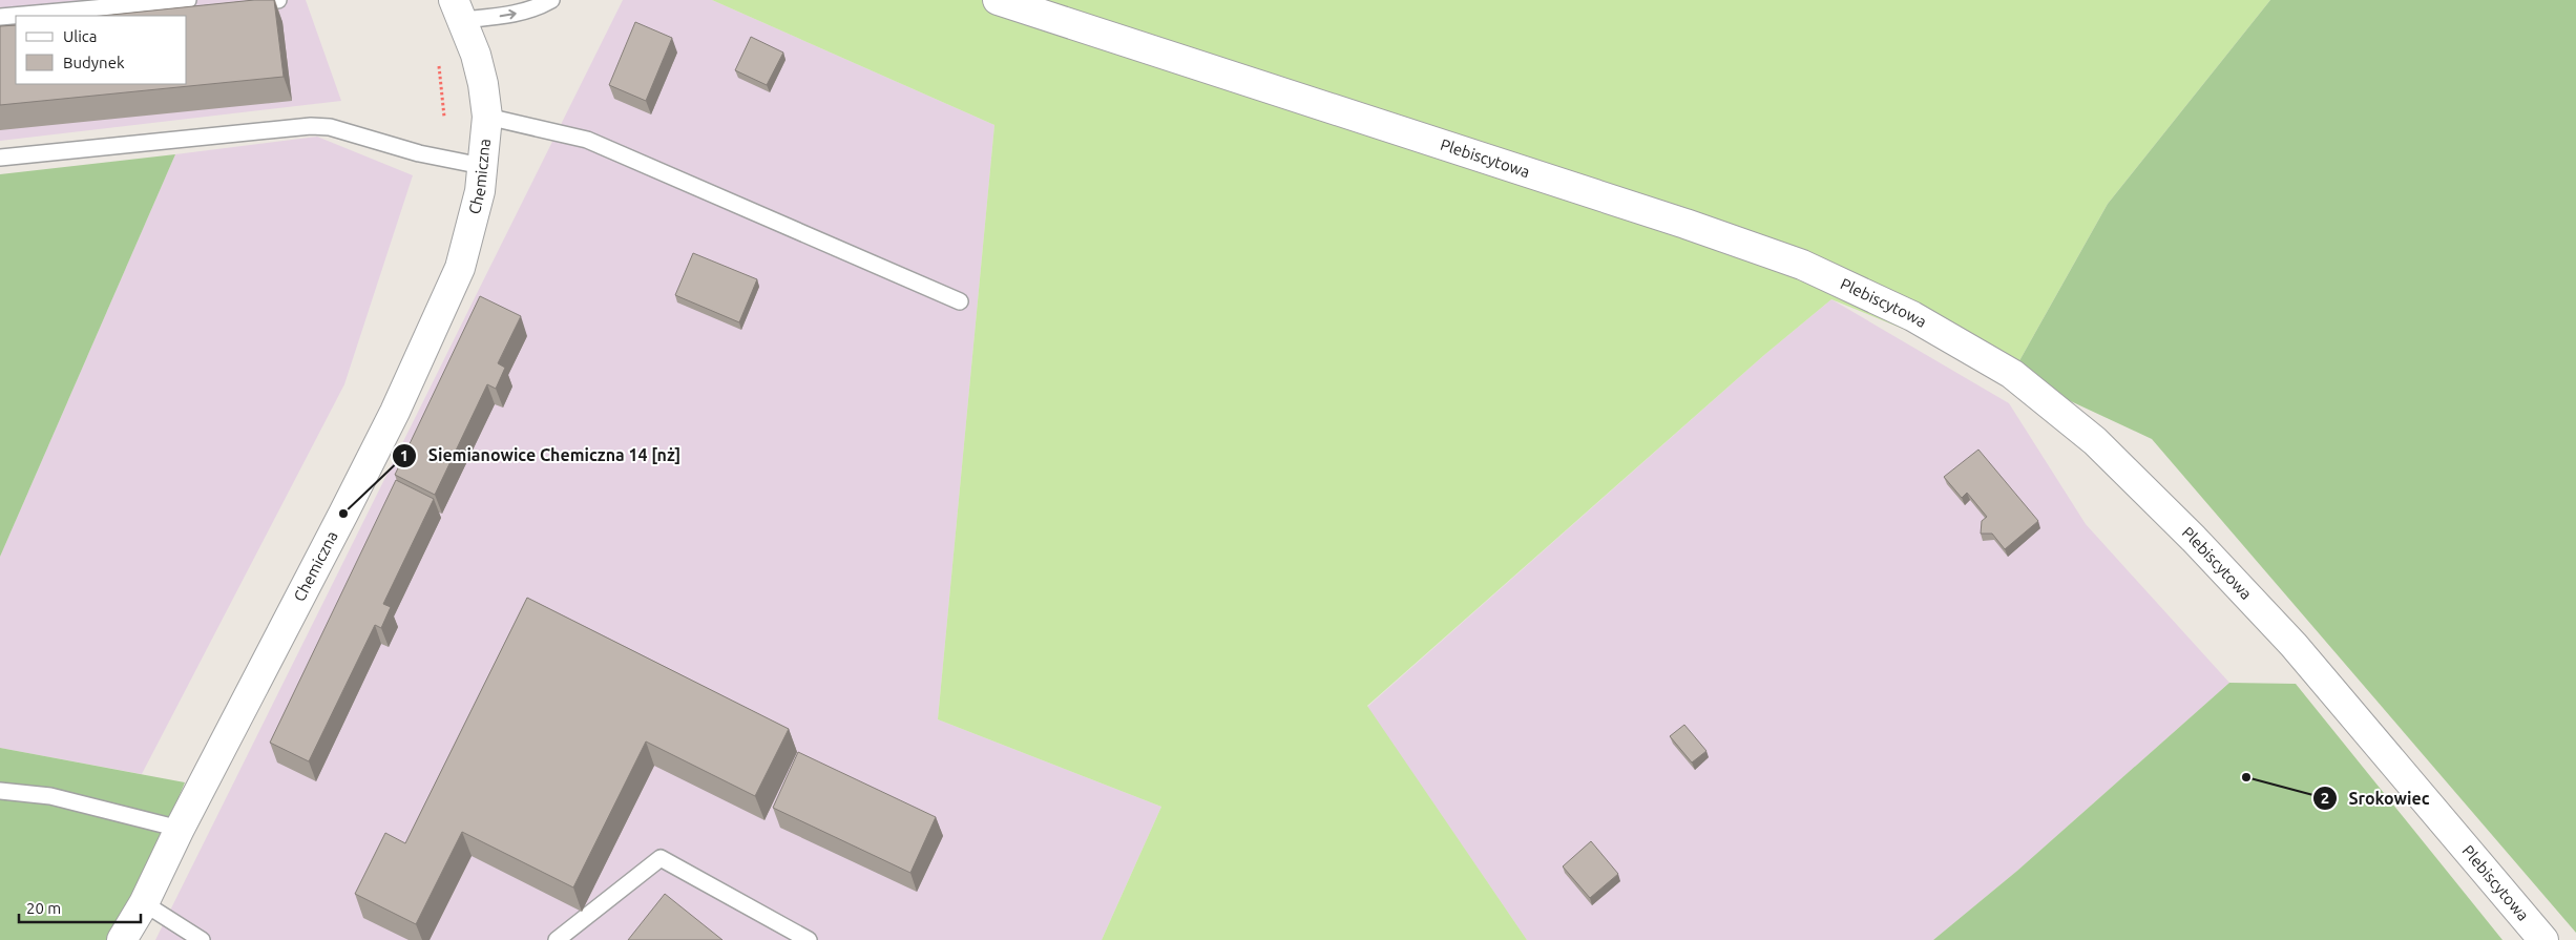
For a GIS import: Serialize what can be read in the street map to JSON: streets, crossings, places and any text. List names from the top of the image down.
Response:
{
  "streets": {
    "street": ["Plebiscytowa", "Chemiczna"]
  },
  "places": ["Siemianowice Chemiczna 14 [nż]", "Srokowiec"],
  "legend": ["Ulica", "Budynek"],
  "scale_bar": "20 m"
}
